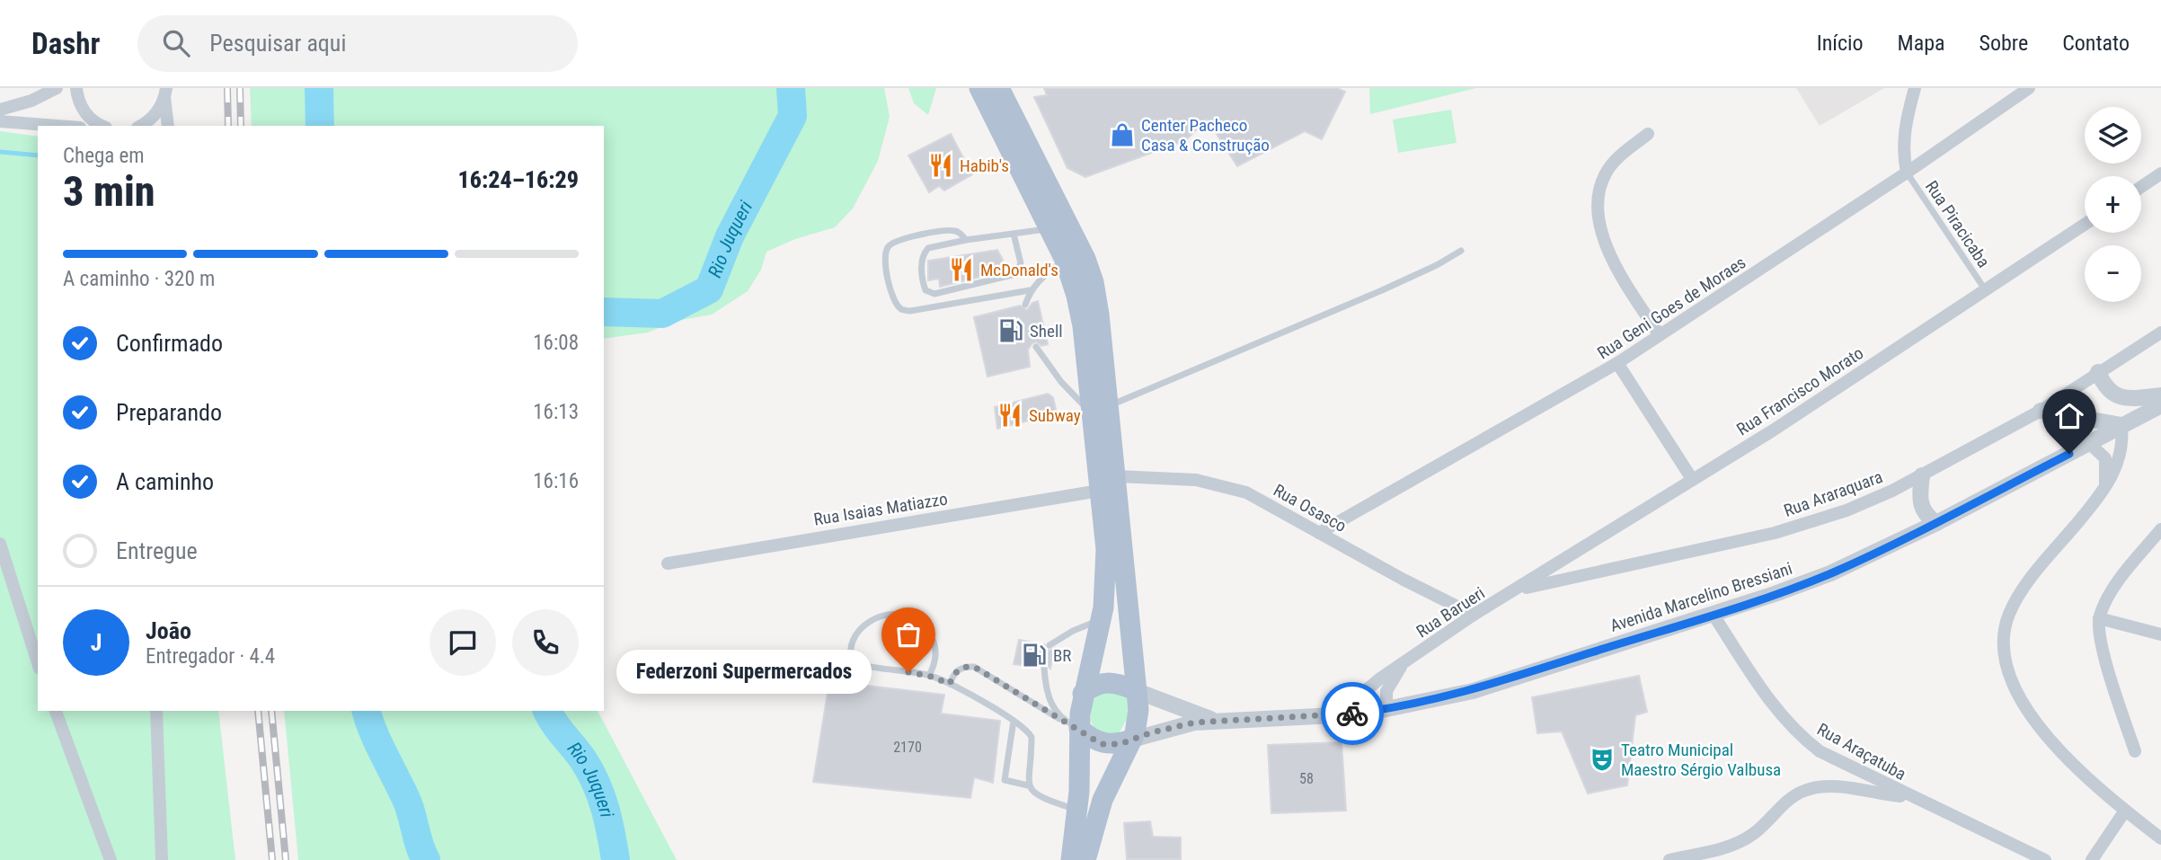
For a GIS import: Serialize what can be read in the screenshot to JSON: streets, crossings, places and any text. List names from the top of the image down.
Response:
{
  "streets": {
    "street": [
      "Rua Geni Goes de Moraes",
      "Rua Francisco Morato",
      "Rua Araraquara",
      "Rua Osasco",
      "Rua Isaias Matiazzo",
      "Avenida Marcelino Bressiani",
      "Rua Barueri",
      "Rua Araçatuba"
    ],
    "lane": ["Rua Piracicaba"]
  },
  "crossings": [
    ["Rua Piracicaba", "Rua Geni Goes de Moraes"],
    ["Rua Piracicaba", "Rua Francisco Morato"],
    ["Rua Geni Goes de Moraes", "Rua Osasco"],
    ["Rua Francisco Morato", "Rua Araraquara"],
    ["Rua Francisco Morato", "Rua Barueri"],
    ["Rua Araraquara", "Rua Barueri"],
    ["Rua Osasco", "Rua Barueri"],
    ["Avenida Marcelino Bressiani", "Rua Barueri"],
    ["Avenida Marcelino Bressiani", "Rua Araçatuba"]
  ],
  "water": ["Rio Juqueri"],
  "places": {
    "shop": ["Center Pacheco Casa & Construção"],
    "restaurant": ["Habib's", "McDonald's", "Subway"],
    "fuel station": ["Shell", "BR"],
    "other": ["Federzoni Supermercados"],
    "theatre": ["Teatro Municipal Maestro Sérgio Valbusa"]
  },
  "house_numbers": ["2170", "58"],
  "page": {
    "header": "Dashr",
    "search": "Pesquisar aqui",
    "nav": [
      "Início",
      "Mapa",
      "Sobre",
      "Contato"
    ],
    "map_buttons": ["+", "−"],
    "heading": ["3 min", "Chega em", "16:24–16:29"],
    "panel": ["João", "Entregador · 4.4"],
    "bar": "A caminho · 320 m",
    "list": [
      ["Confirmado", "16:08"],
      ["Preparando", "16:13"],
      ["A caminho", "16:16"],
      "Entregue"
    ],
    "round": "J",
    "bubble": "Federzoni Supermercados"
  }
}
